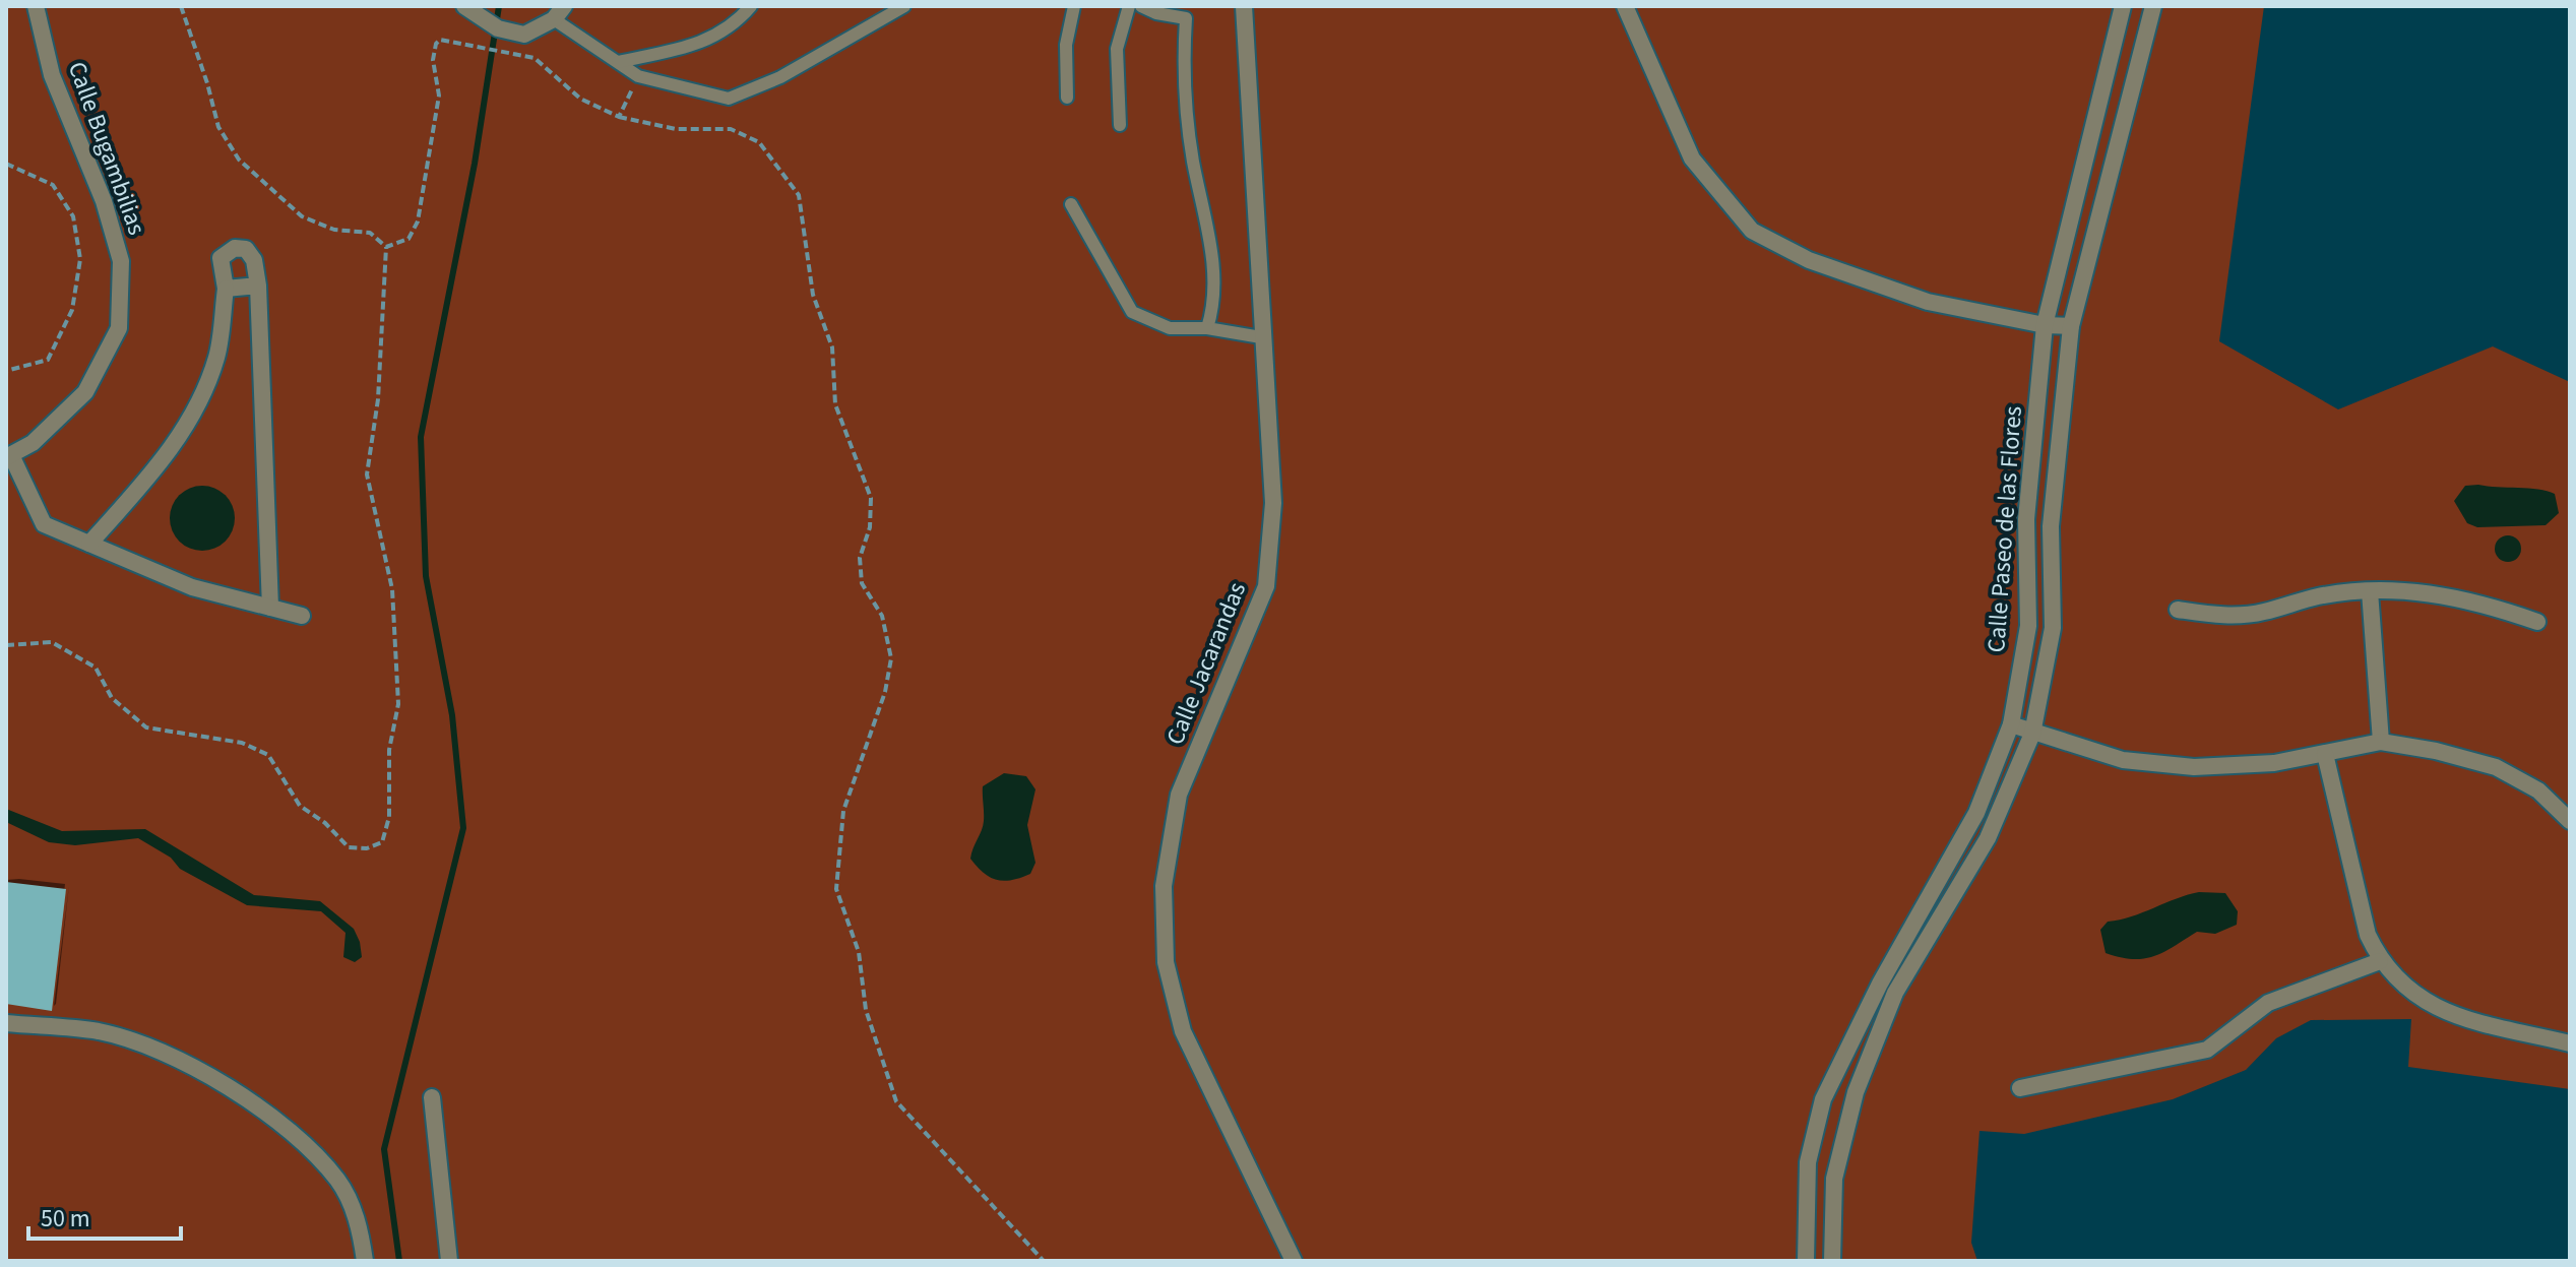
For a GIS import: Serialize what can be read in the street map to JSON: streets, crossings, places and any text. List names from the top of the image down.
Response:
{
  "streets": {
    "street": ["Calle Bugambilias", "Calle Paseo de las Flores", "Calle Jacarandas"]
  },
  "scale_bar": "50 m"
}
